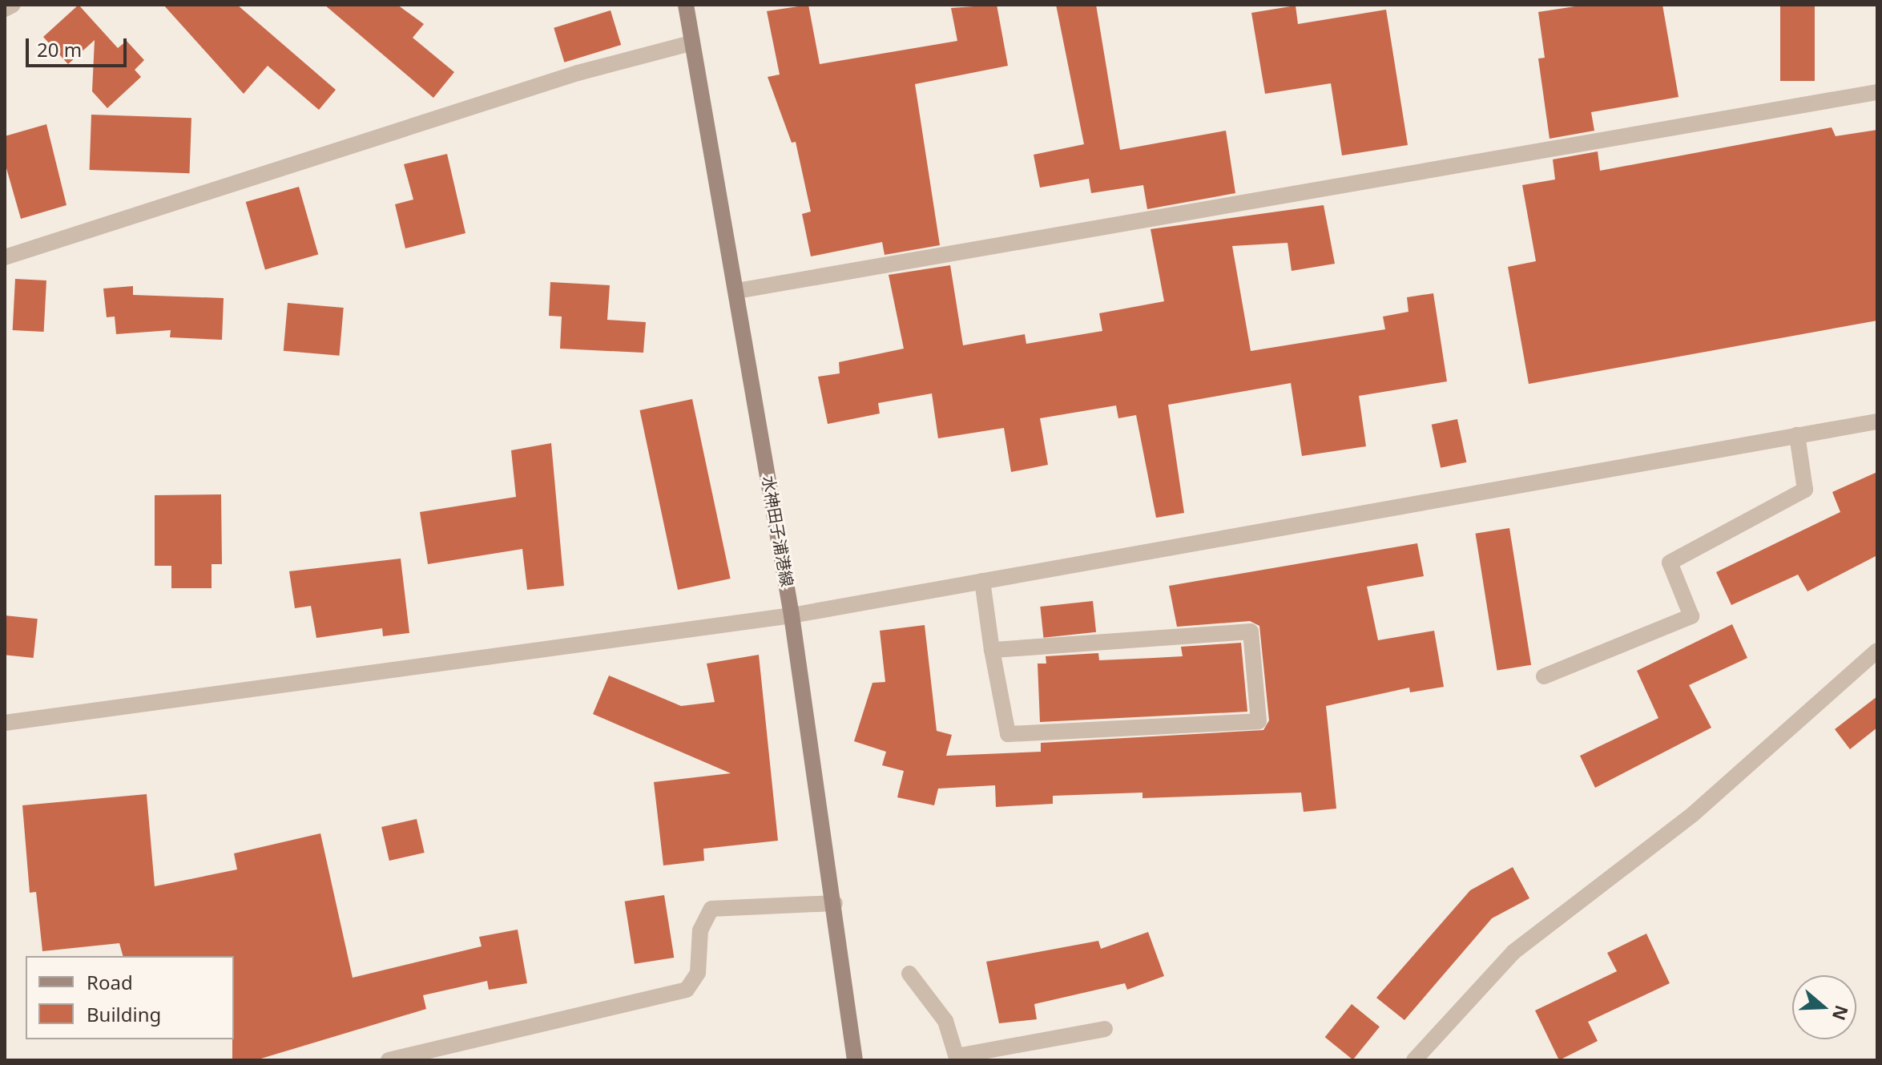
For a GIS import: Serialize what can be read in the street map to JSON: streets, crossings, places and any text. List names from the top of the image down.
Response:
{
  "streets": {
    "main road": ["水神田子浦港線"]
  },
  "legend": ["Road", "Building"],
  "scale_bar": "20 m",
  "north": "right"
}
